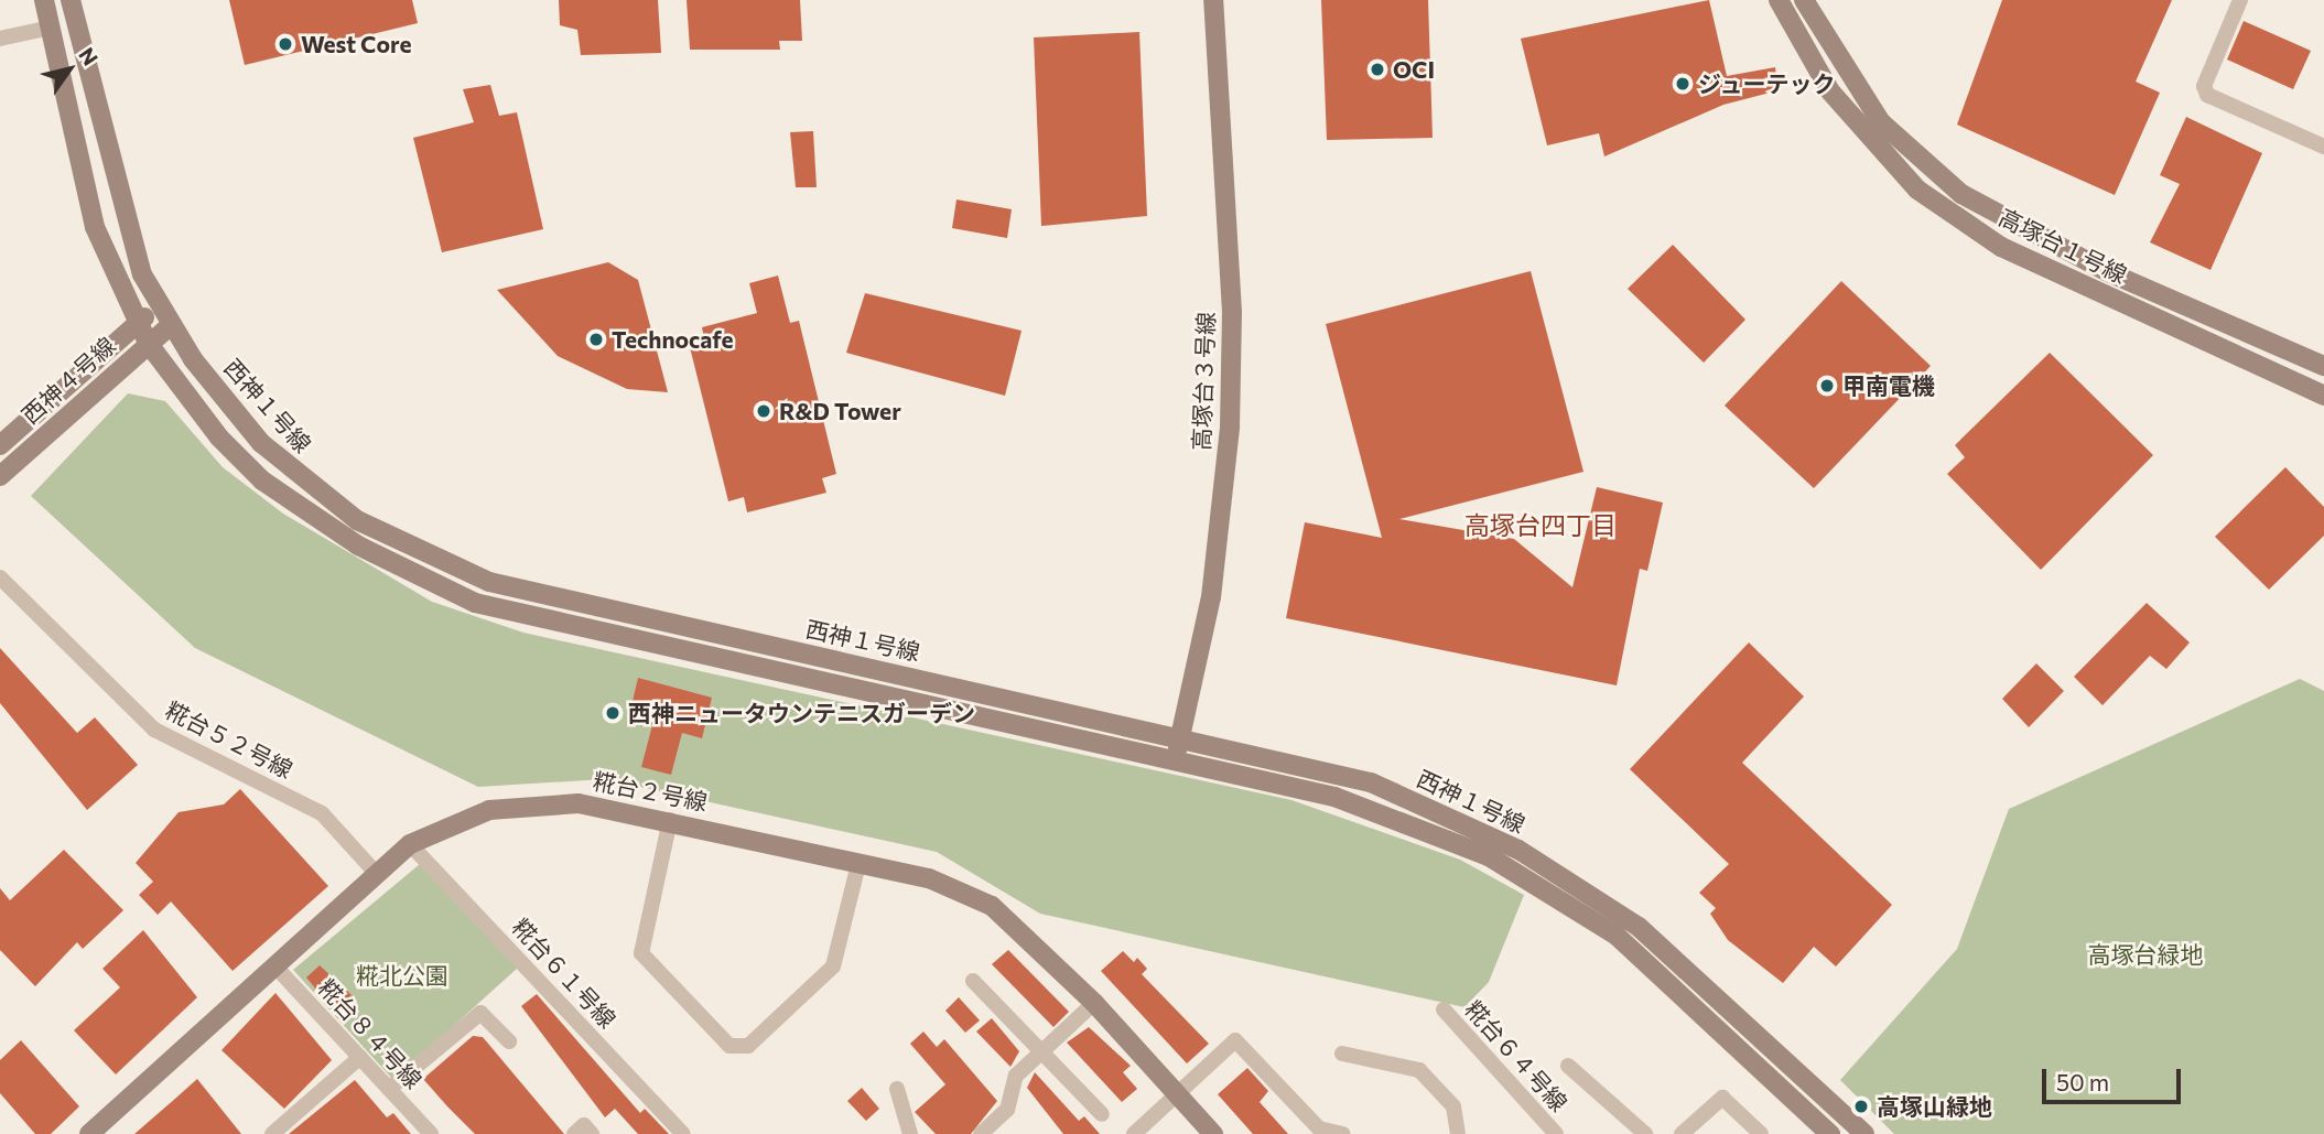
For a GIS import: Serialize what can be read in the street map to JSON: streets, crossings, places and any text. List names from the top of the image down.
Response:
{
  "streets": {
    "street": [
      "高塚台１号線",
      "西神４号線",
      "高塚台３号線",
      "西神１号線",
      "糀台５２号線",
      "糀台２号線",
      "糀台６１号線",
      "糀台８４号線",
      "糀台６４号線"
    ]
  },
  "crossings": [
    ["西神４号線", "西神１号線"],
    ["高塚台３号線", "西神１号線"],
    ["糀台５２号線", "糀台２号線"],
    ["糀台２号線", "糀台６１号線"],
    ["糀台２号線", "糀台８４号線"]
  ],
  "districts": ["高塚台四丁目"],
  "parks": ["高塚台緑地", "糀北公園"],
  "places": [
    "West Core",
    "OCI",
    "ジューテック",
    "Technocafe",
    "甲南電機",
    "R&D Tower",
    "西神ニュータウンテニスガーデン",
    "高塚山緑地"
  ],
  "scale_bar": "50 m",
  "north": "top right"
}
